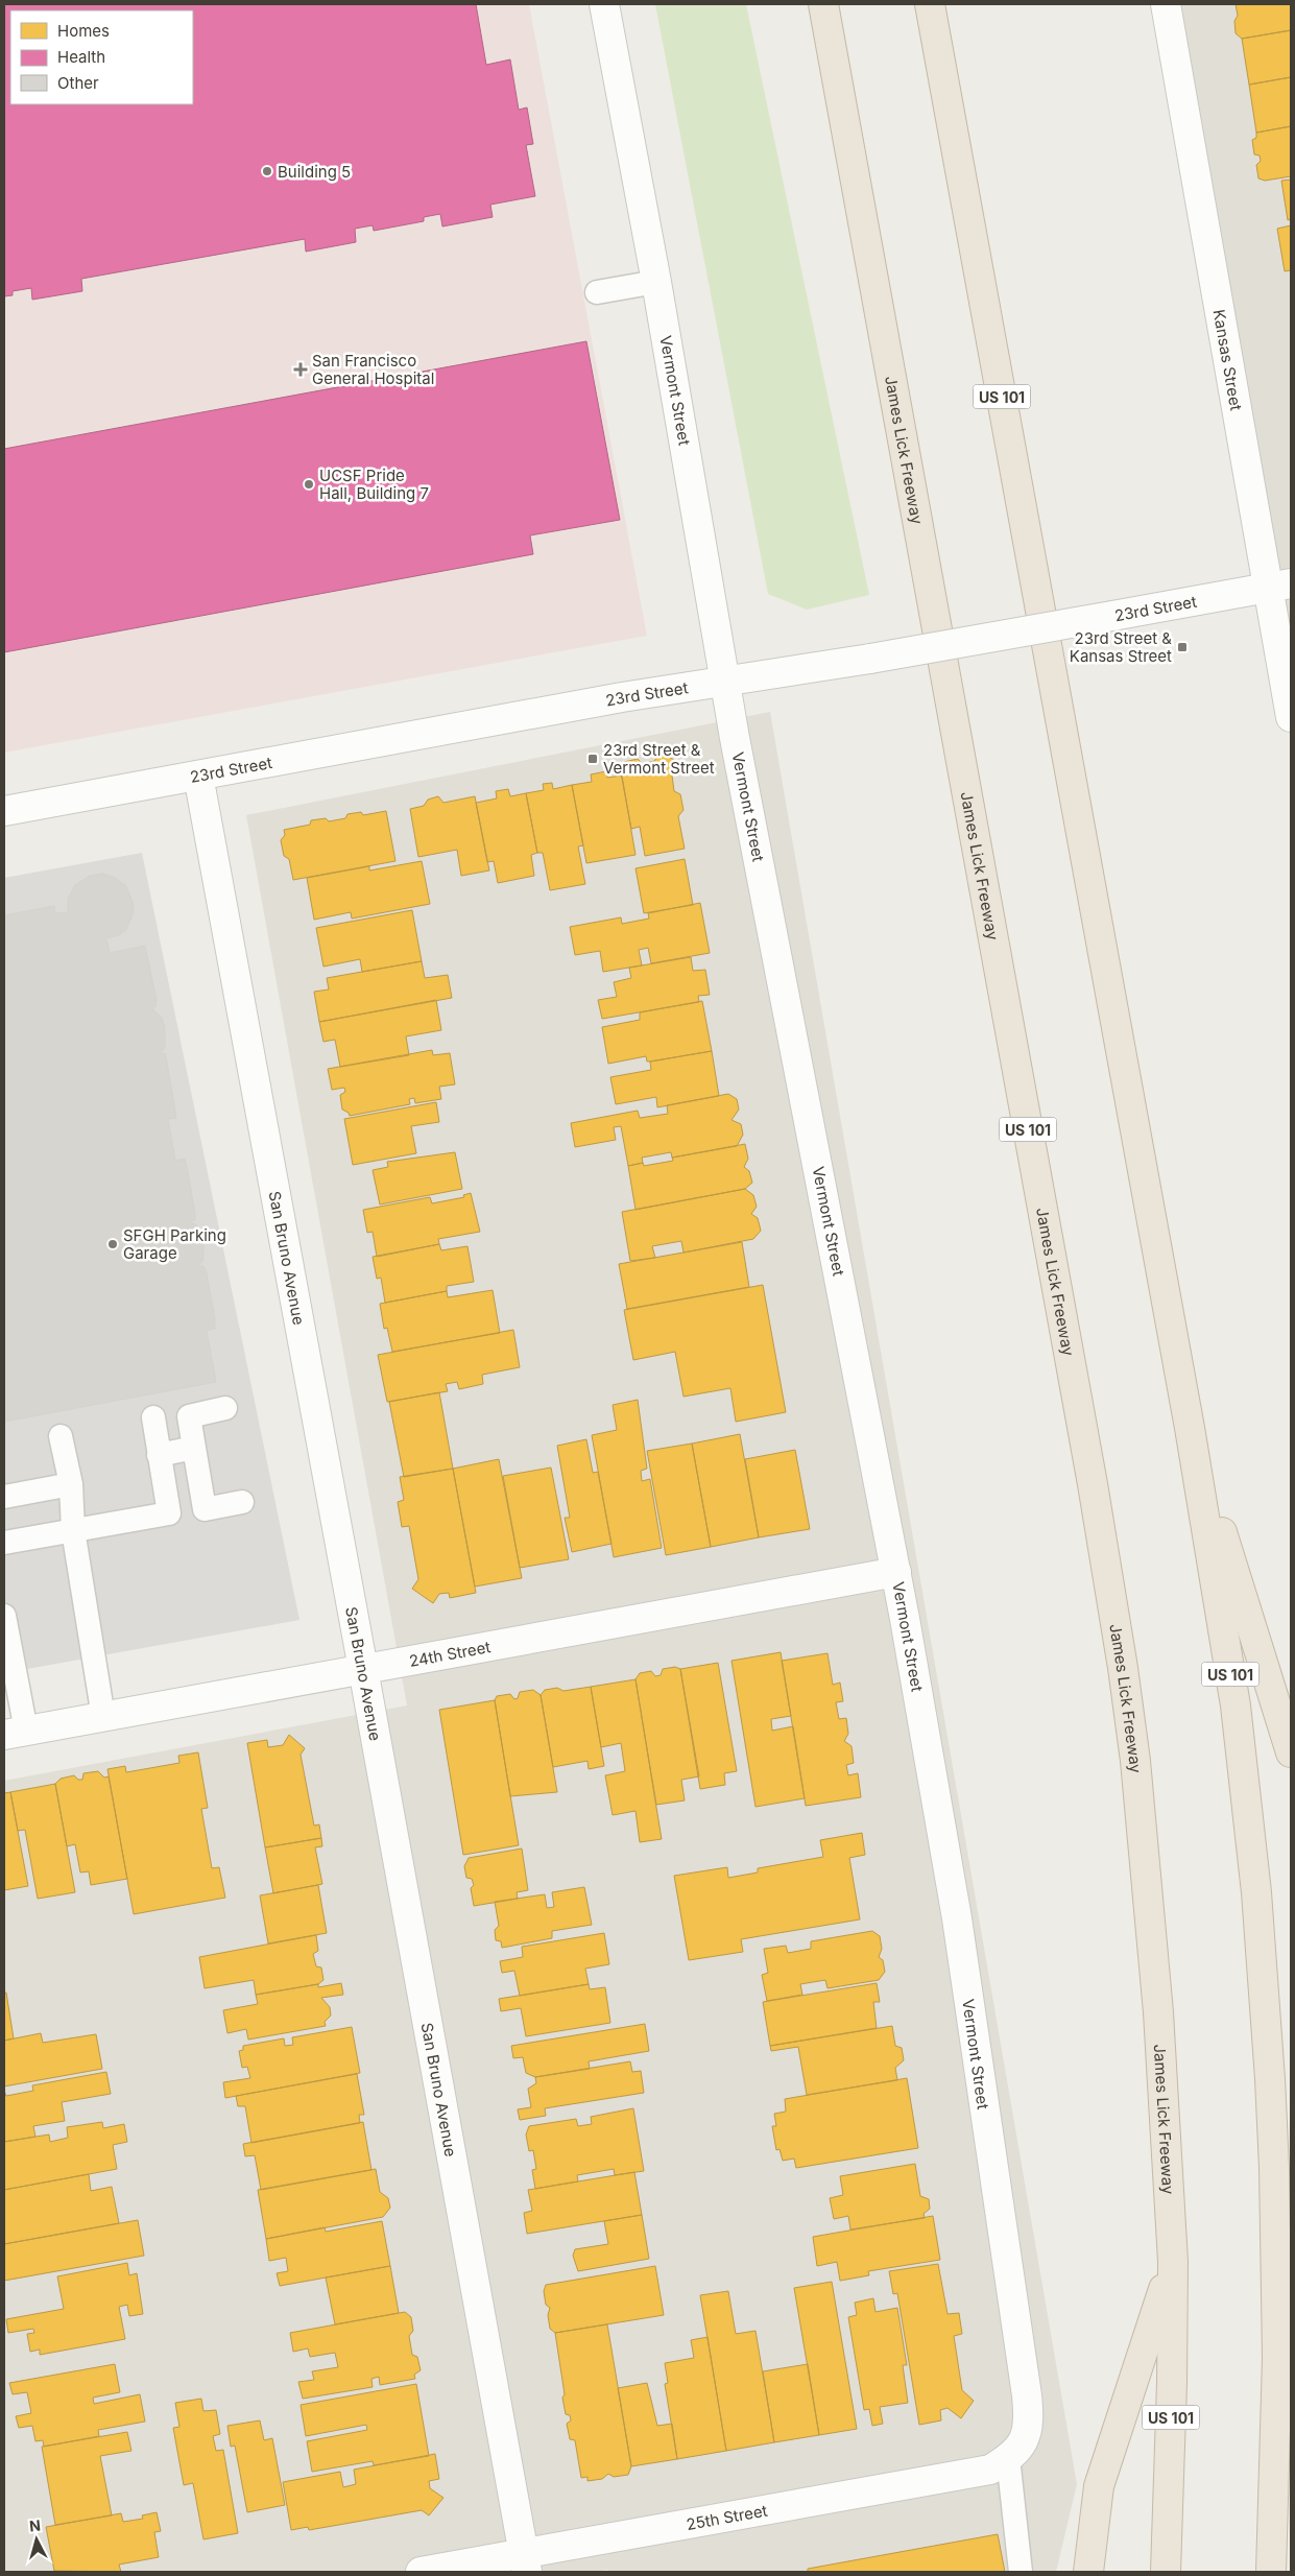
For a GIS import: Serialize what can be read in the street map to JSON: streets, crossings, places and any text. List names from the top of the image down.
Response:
{
  "streets": {
    "highway": ["US 101", "James Lick Freeway"],
    "street": [
      "Kansas Street",
      "Vermont Street",
      "23rd Street",
      "San Bruno Avenue",
      "24th Street",
      "25th Street"
    ]
  },
  "crossings": [
    ["Kansas Street", "23rd Street"],
    ["Vermont Street", "23rd Street"],
    ["Vermont Street", "24th Street"],
    ["Vermont Street", "25th Street"],
    ["23rd Street", "San Bruno Avenue"],
    ["San Bruno Avenue", "24th Street"],
    ["San Bruno Avenue", "25th Street"]
  ],
  "places": {
    "other": ["Building 5", "UCSF Pride Hall, Building 7", "SFGH Parking Garage"],
    "health": ["San Francisco General Hospital"],
    "transit": ["23rd Street & Kansas Street", "23rd Street & Vermont Street"]
  },
  "legend": ["Homes", "Health", "Other"],
  "north": "top"
}
